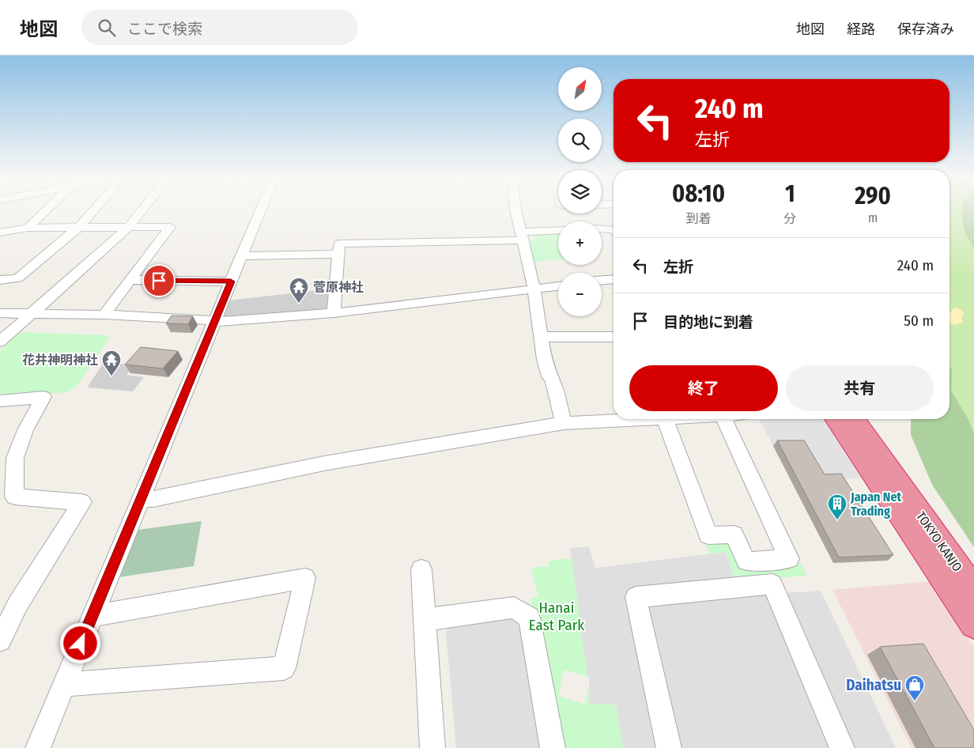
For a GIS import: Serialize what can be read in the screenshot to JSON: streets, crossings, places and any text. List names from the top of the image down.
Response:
{
  "streets": {
    "highway": ["TOKYO KANJO"]
  },
  "parks": ["Hanai East Park"],
  "places": {
    "temple": ["菅原神社", "花井神明神社"],
    "building": ["Japan Net Trading"],
    "shop": ["Daihatsu"]
  },
  "north": "top right",
  "page": {
    "header": "地図",
    "search": "ここで検索",
    "nav": ["地図", "経路", "保存済み"],
    "map_buttons": ["+", "−"],
    "turn": ["240 m", "左折"],
    "eta": [
      "08:10",
      "到着",
      "1",
      "分",
      "290",
      "m"
    ],
    "list": [
      {
        "name": "左折",
        "value": "240 m"
      },
      {
        "name": "目的地に到着",
        "value": "50 m"
      }
    ],
    "buttons": ["終了", "共有"]
  }
}
